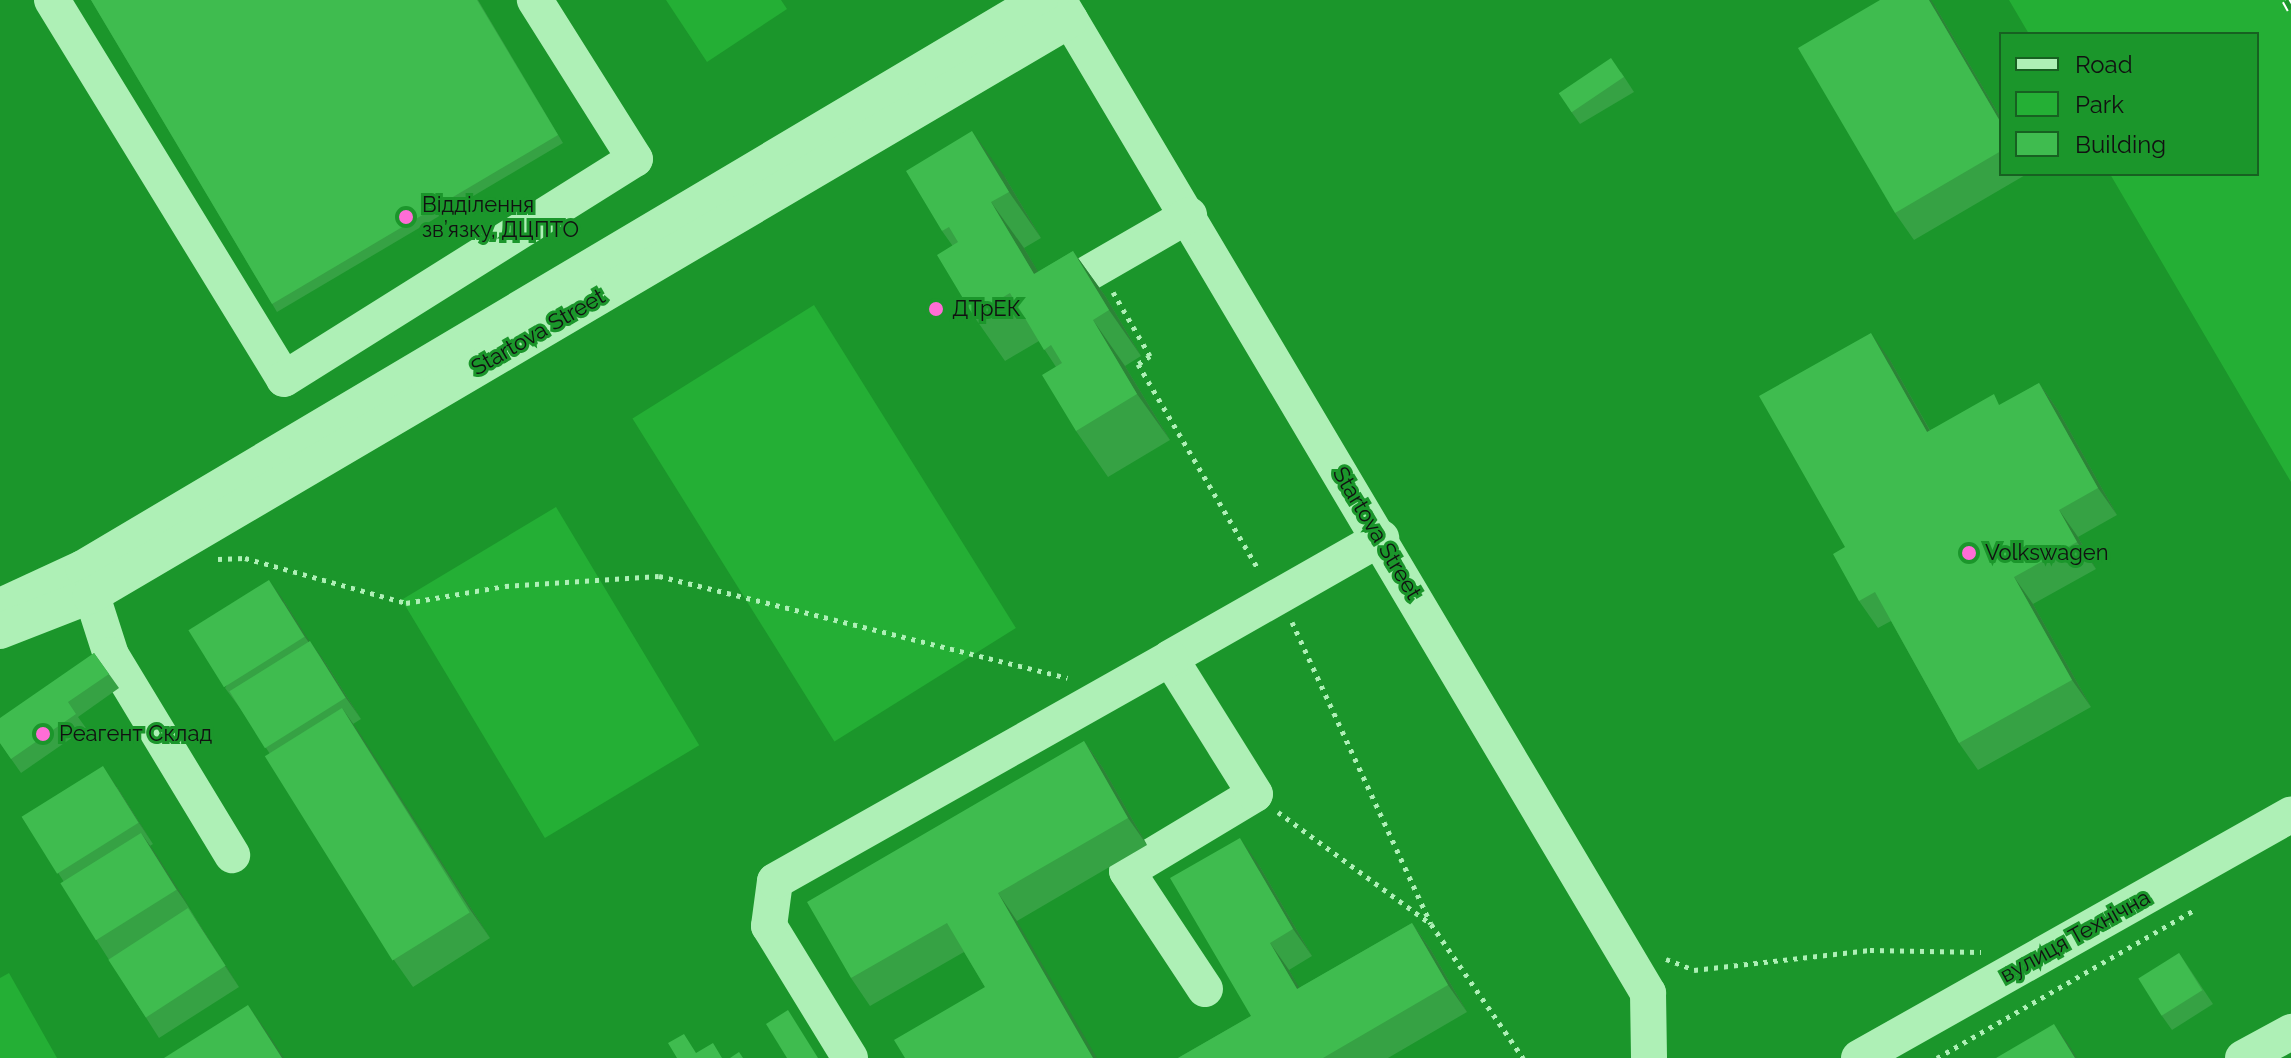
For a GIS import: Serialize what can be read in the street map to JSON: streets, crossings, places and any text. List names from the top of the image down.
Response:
{
  "streets": {
    "street": ["Startova Street", "вулиця Технічна"]
  },
  "places": [
    "Відділення зв’язку, ДЦПТО",
    "ДТрЕК",
    "Volkswagen",
    "Реагент Склад"
  ],
  "legend": ["Road", "Park", "Building"]
}
